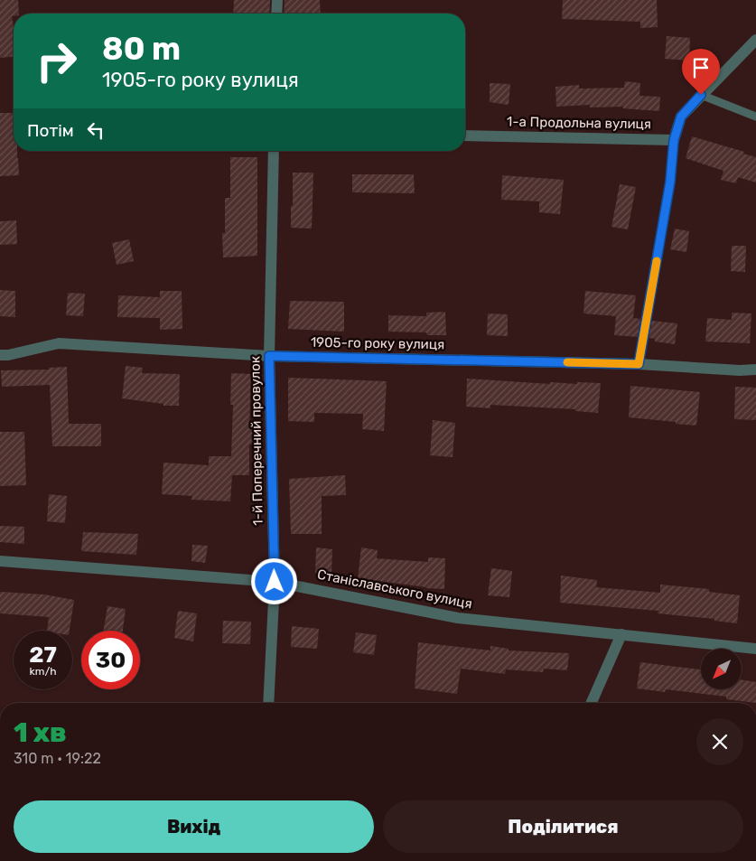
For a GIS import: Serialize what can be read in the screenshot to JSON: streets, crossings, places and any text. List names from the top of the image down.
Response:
{
  "streets": {
    "street": [
      "1-а Продольна вулиця",
      "1905-го року вулиця",
      "1-й Поперечний провулок",
      "Станіславського вулиця"
    ]
  },
  "crossings": [
    ["1905-го року вулиця", "1-й Поперечний провулок"],
    ["1-й Поперечний провулок", "Станіславського вулиця"]
  ],
  "north": "bottom left",
  "page": {
    "turn": ["80 m", "1905-го року вулиця"],
    "then": "Потім",
    "speed": "27 km/h",
    "limit": "30",
    "heading": ["1 хв", "310 m · 19:22"],
    "buttons": ["Вихід", "Поділитися"]
  }
}
